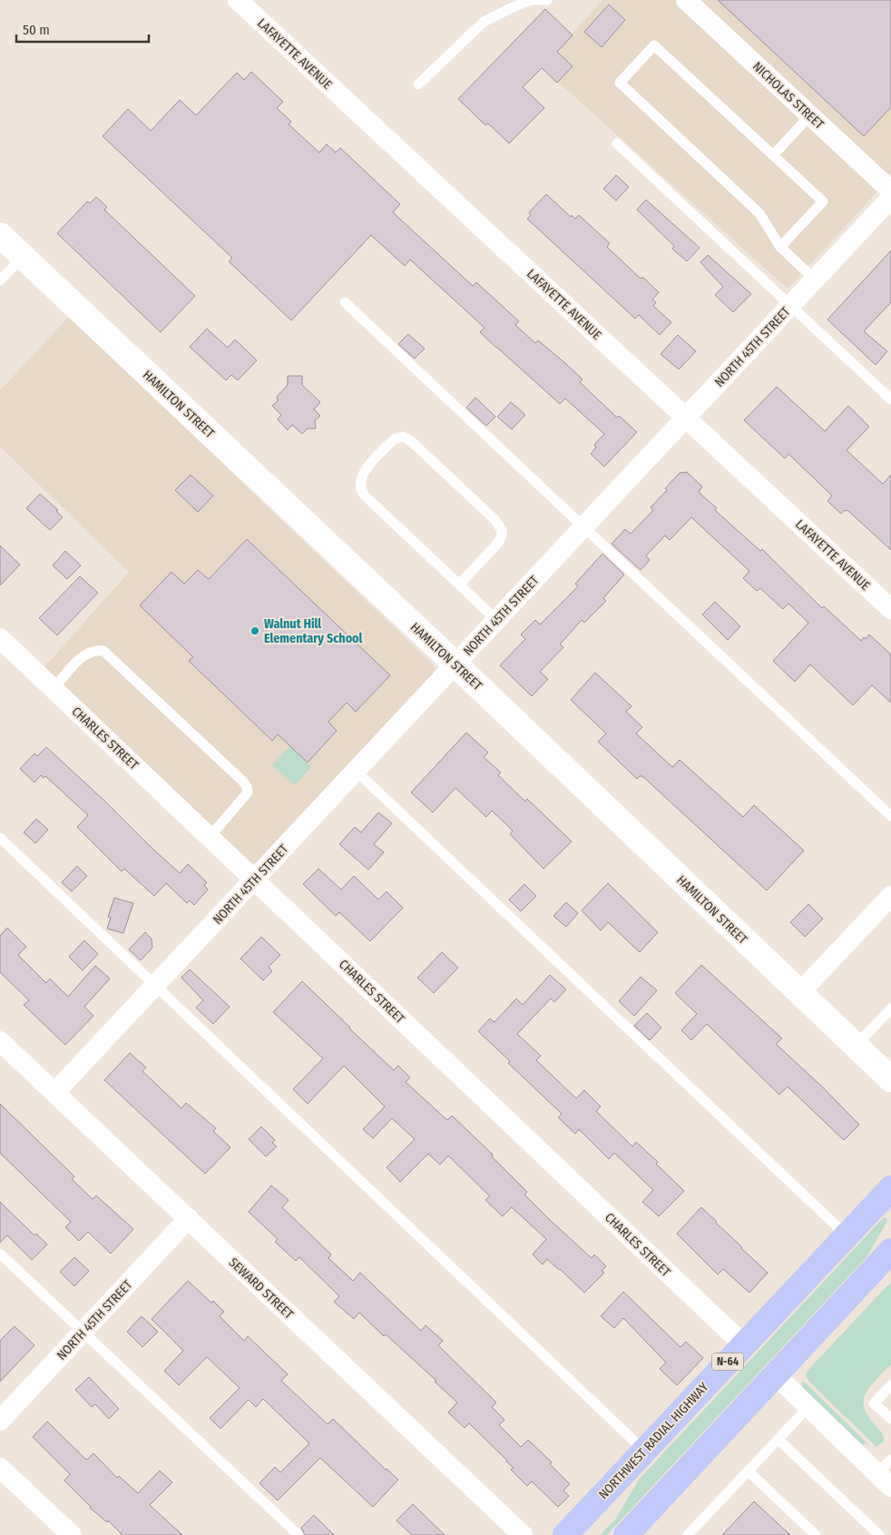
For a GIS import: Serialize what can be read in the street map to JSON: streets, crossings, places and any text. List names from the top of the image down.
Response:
{
  "streets": {
    "main road": ["HAMILTON STREET", "N-64", "NORTHWEST RADIAL HIGHWAY"],
    "street": [
      "LAFAYETTE AVENUE",
      "NICHOLAS STREET",
      "NORTH 45TH STREET",
      "CHARLES STREET",
      "SEWARD STREET"
    ]
  },
  "crossings": [
    ["LAFAYETTE AVENUE", "NORTH 45TH STREET"],
    ["NORTH 45TH STREET", "HAMILTON STREET"],
    ["NORTH 45TH STREET", "CHARLES STREET"],
    ["NORTH 45TH STREET", "SEWARD STREET"],
    ["CHARLES STREET", "NORTHWEST RADIAL HIGHWAY"]
  ],
  "places": ["Walnut Hill Elementary School"],
  "scale_bar": "50 m"
}
